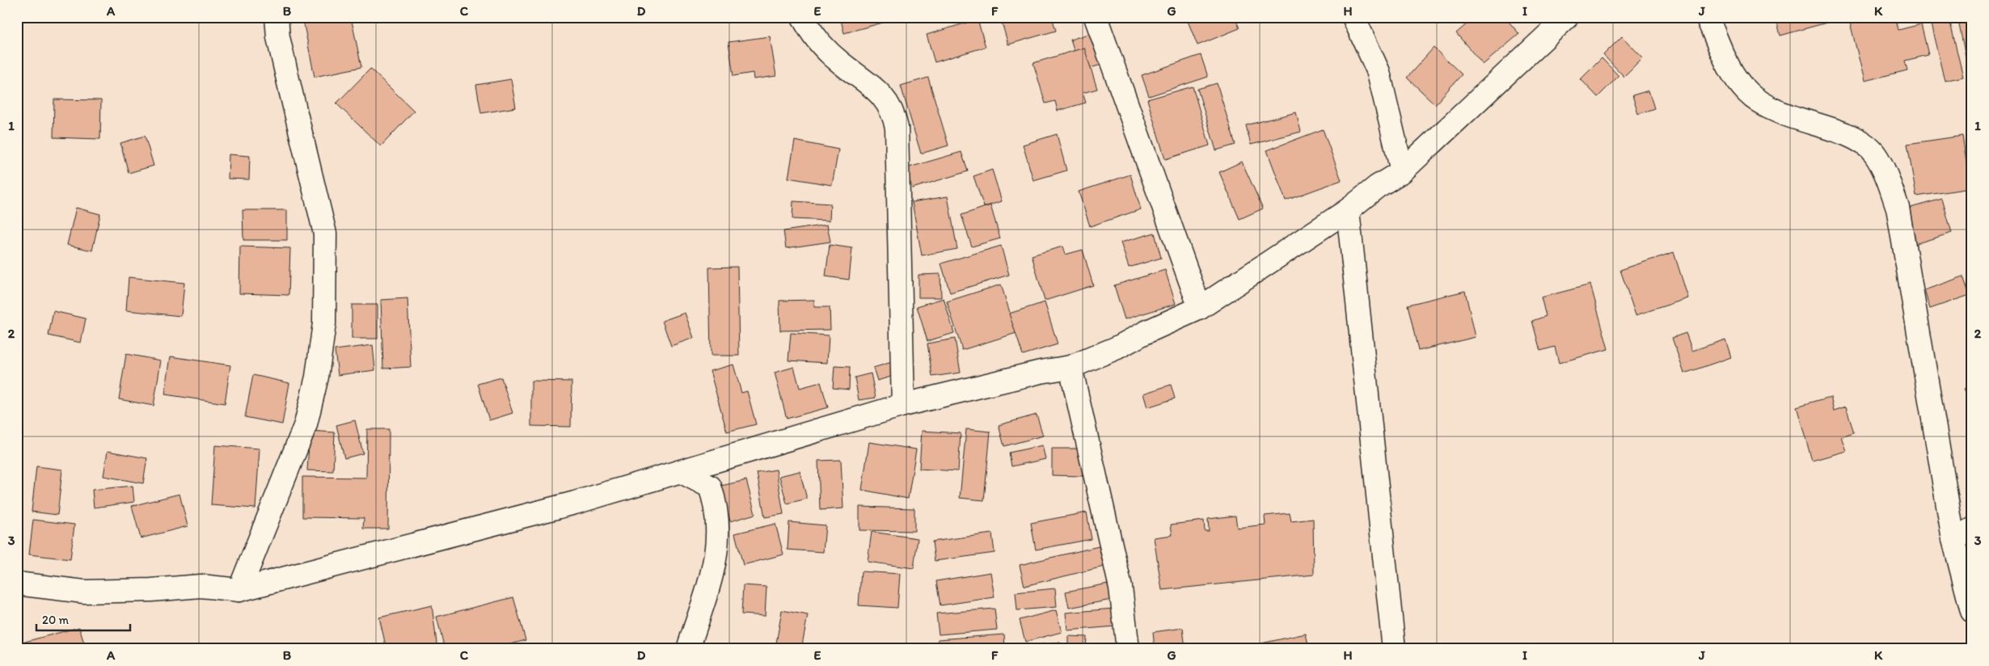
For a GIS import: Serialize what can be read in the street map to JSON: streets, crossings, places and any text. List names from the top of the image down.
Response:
{
  "scale_bar": "20 m",
  "grid": {
    "columns": [
      "A",
      "B",
      "C",
      "D",
      "E",
      "F",
      "G",
      "H",
      "I",
      "J",
      "K"
    ],
    "rows": ["1", "2", "3"]
  }
}
